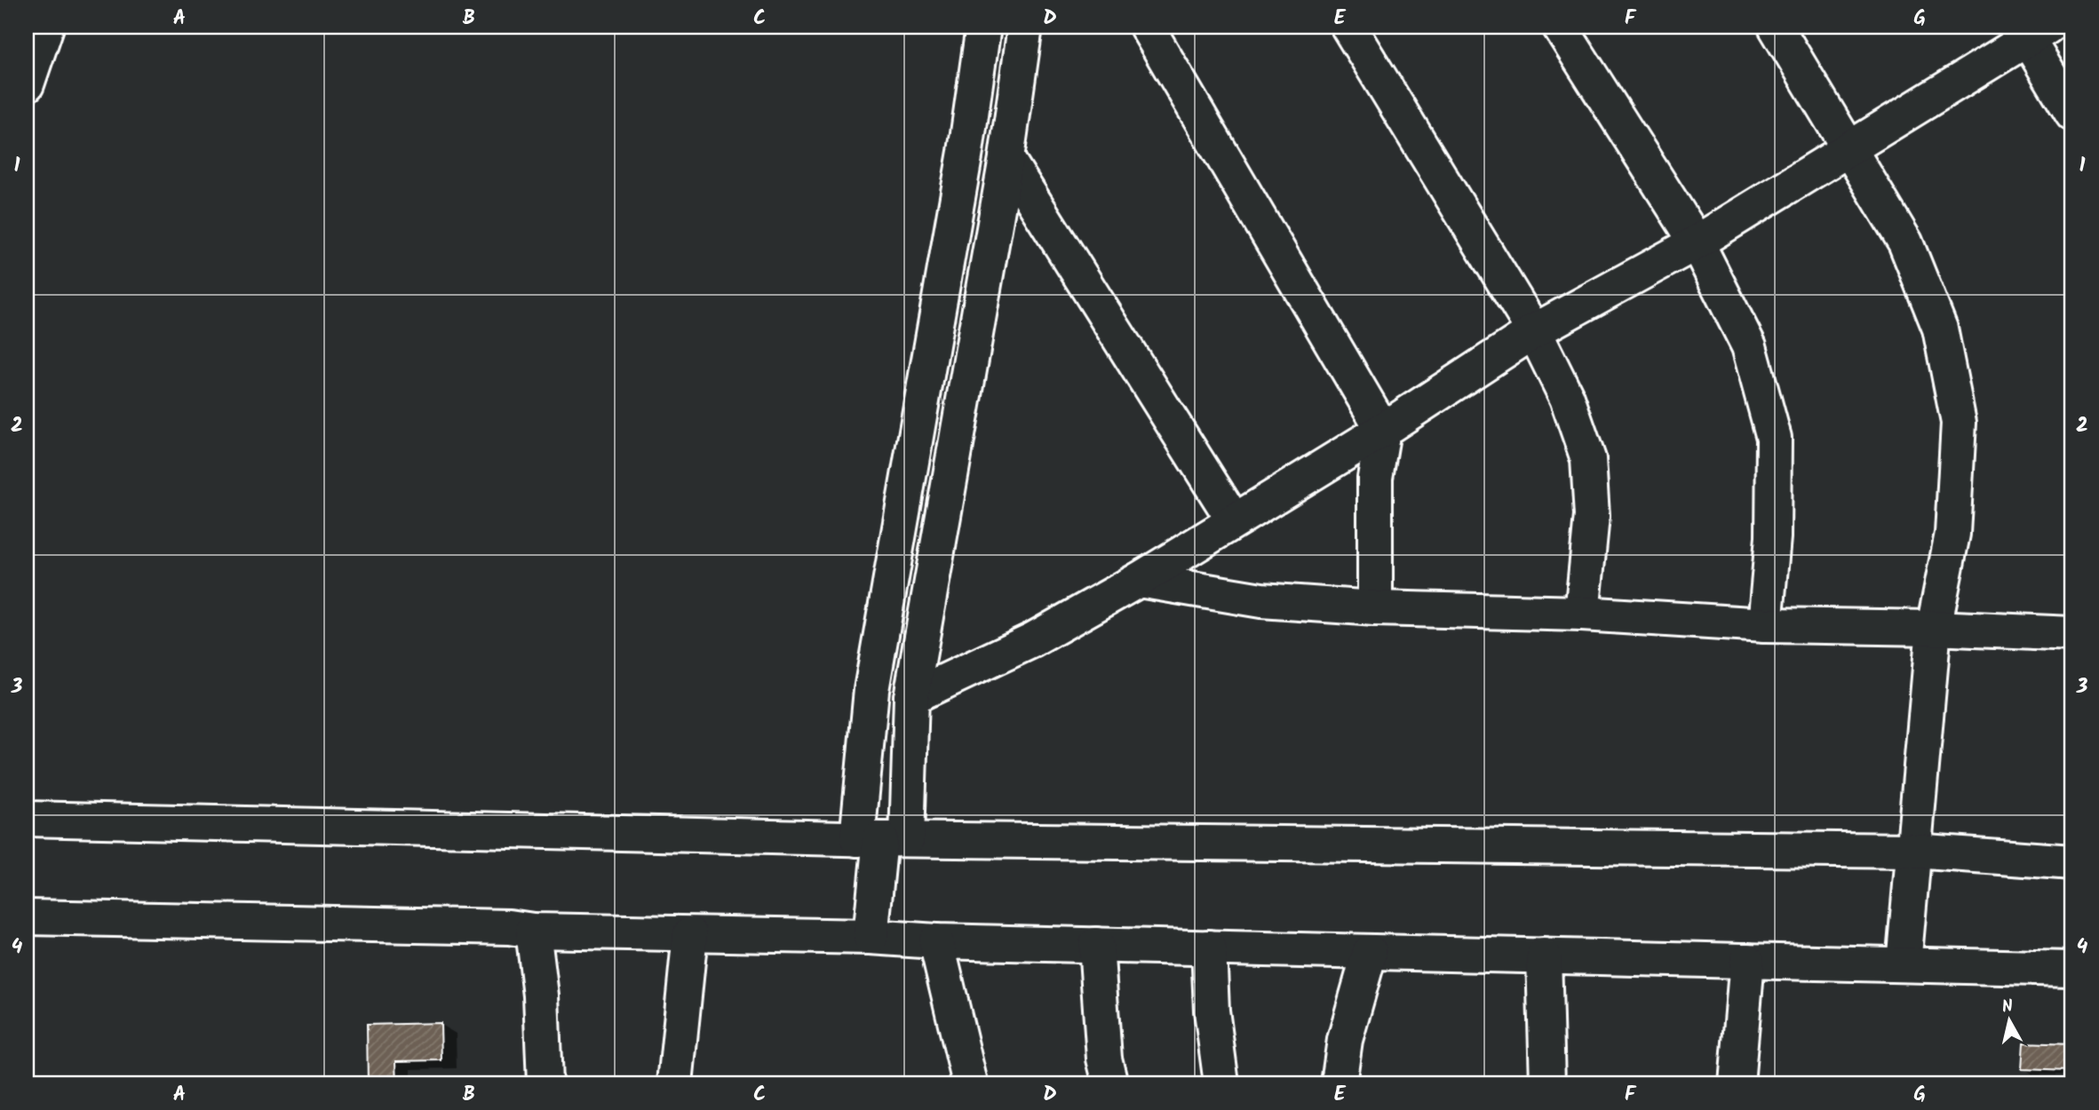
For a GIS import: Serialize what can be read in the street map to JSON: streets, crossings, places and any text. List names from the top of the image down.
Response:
{
  "north": "top",
  "grid": {
    "columns": [
      "A",
      "B",
      "C",
      "D",
      "E",
      "F",
      "G"
    ],
    "rows": [
      "1",
      "2",
      "3",
      "4"
    ]
  }
}
